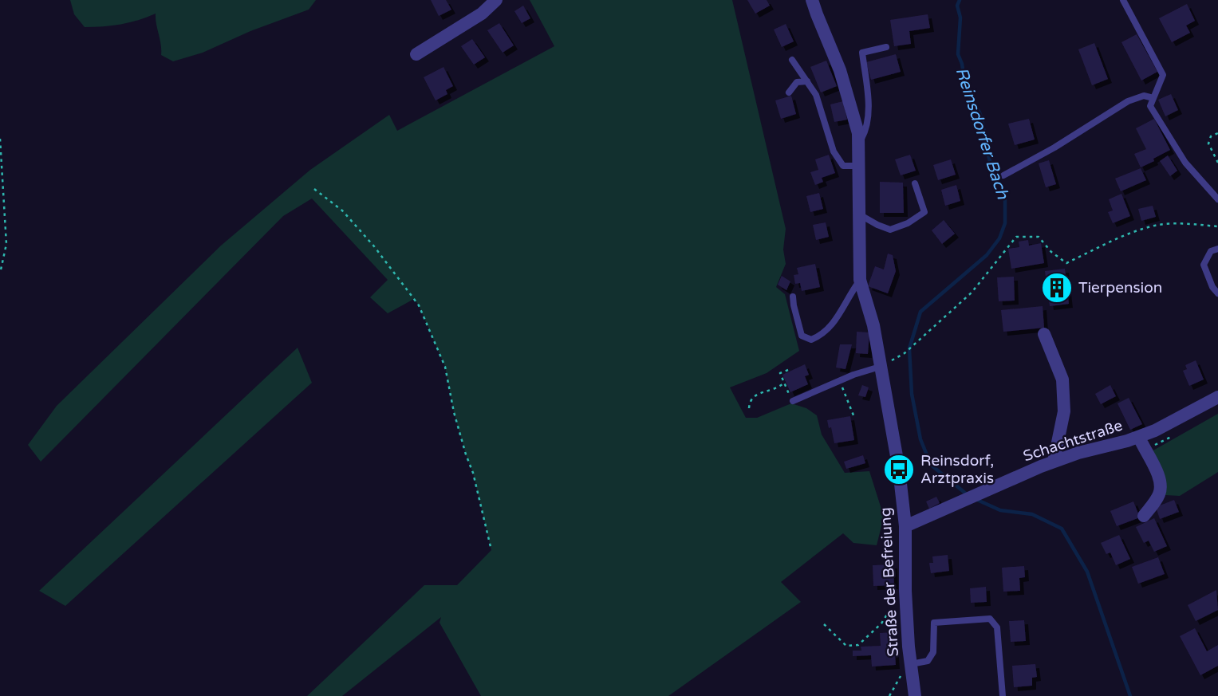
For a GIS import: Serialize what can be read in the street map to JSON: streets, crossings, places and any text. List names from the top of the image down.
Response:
{
  "streets": {
    "street": ["Schachtstraße", "Straße der Befreiung"]
  },
  "crossings": [
    ["Schachtstraße", "Straße der Befreiung"]
  ],
  "water": ["Reinsdorfer Bach"],
  "places": {
    "building": ["Tierpension"],
    "bus stop": ["Reinsdorf, Arztpraxis"]
  }
}
